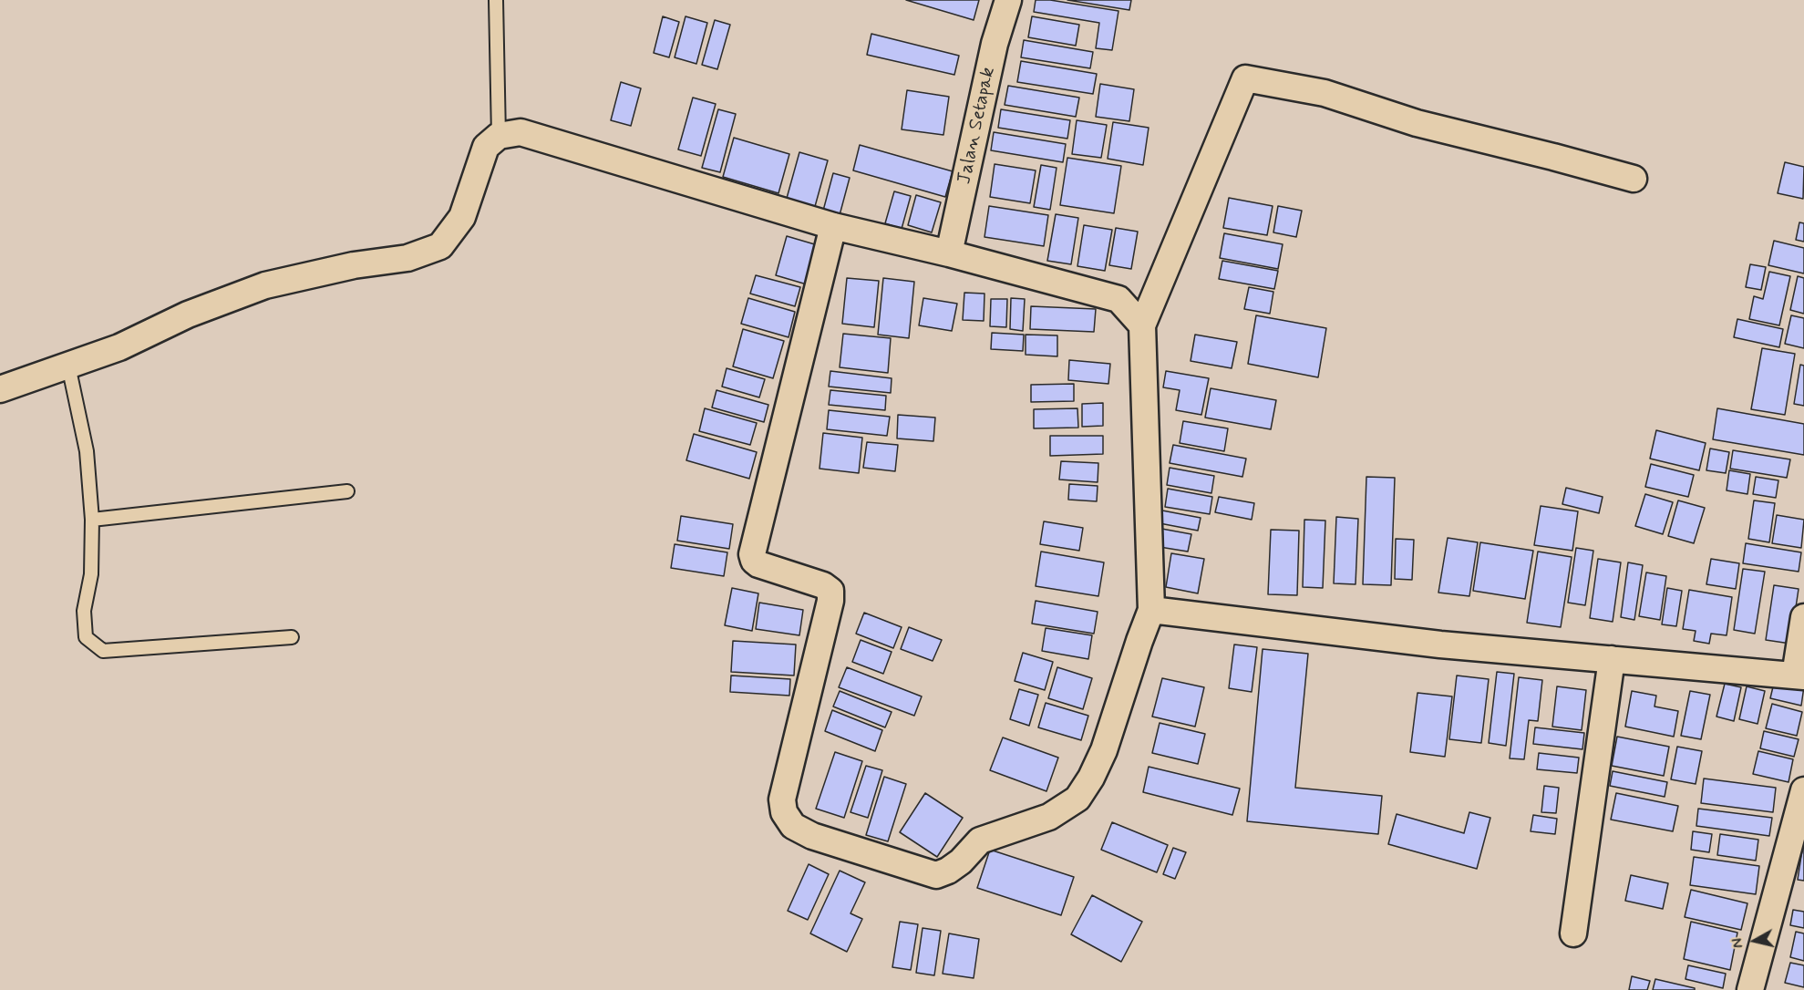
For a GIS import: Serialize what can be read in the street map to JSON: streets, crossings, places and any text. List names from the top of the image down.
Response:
{
  "streets": {
    "street": ["Jalan Setapak"]
  },
  "north": "left"
}
